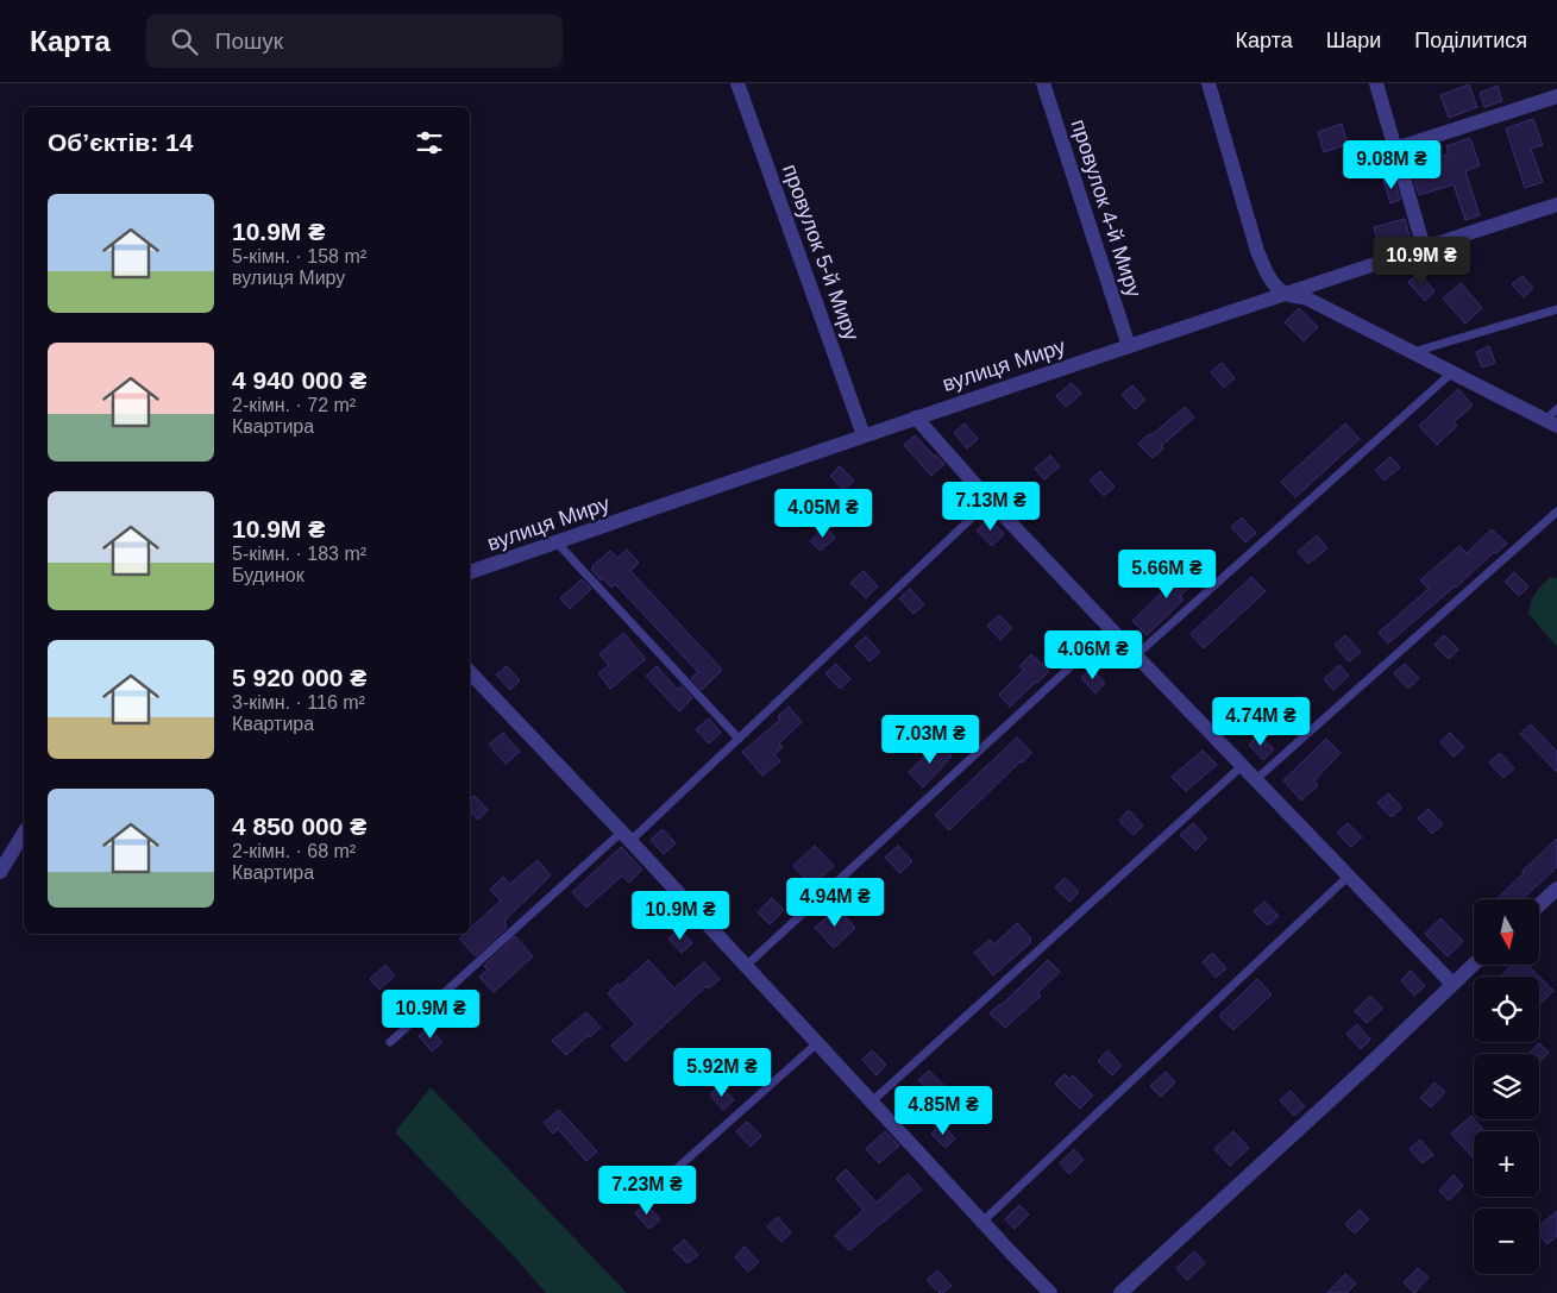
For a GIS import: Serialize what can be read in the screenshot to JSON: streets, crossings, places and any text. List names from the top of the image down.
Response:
{
  "streets": {
    "street": ["провулок 4-й Миру", "провулок 5-й Миру", "вулиця Миру"]
  },
  "crossings": [
    ["провулок 4-й Миру", "вулиця Миру"],
    ["провулок 5-й Миру", "вулиця Миру"]
  ],
  "north": "bottom",
  "page": {
    "header": "Карта",
    "search": "Пошук",
    "nav": ["Карта", "Шари", "Поділитися"],
    "heading": "Об’єктів: 14",
    "price": [
      "9.08M ₴",
      "10.9M ₴",
      "7.13M ₴",
      "4.05M ₴",
      "5.66M ₴",
      "4.06M ₴",
      "4.74M ₴",
      "7.03M ₴",
      "4.94M ₴",
      "10.9M ₴",
      "10.9M ₴",
      "5.92M ₴",
      "4.85M ₴",
      "7.23M ₴"
    ],
    "list": [
      {
        "name": "10.9M ₴",
        "note": "5-кімн. · 158 m² · вулиця Миру"
      },
      {
        "name": "4 940 000 ₴",
        "note": "2-кімн. · 72 m² · Квартира"
      },
      {
        "name": "10.9M ₴",
        "note": "5-кімн. · 183 m² · Будинок"
      },
      {
        "name": "5 920 000 ₴",
        "note": "3-кімн. · 116 m² · Квартира"
      },
      {
        "name": "4 850 000 ₴",
        "note": "2-кімн. · 68 m² · Квартира"
      }
    ],
    "map_buttons": ["+", "−"]
  }
}
